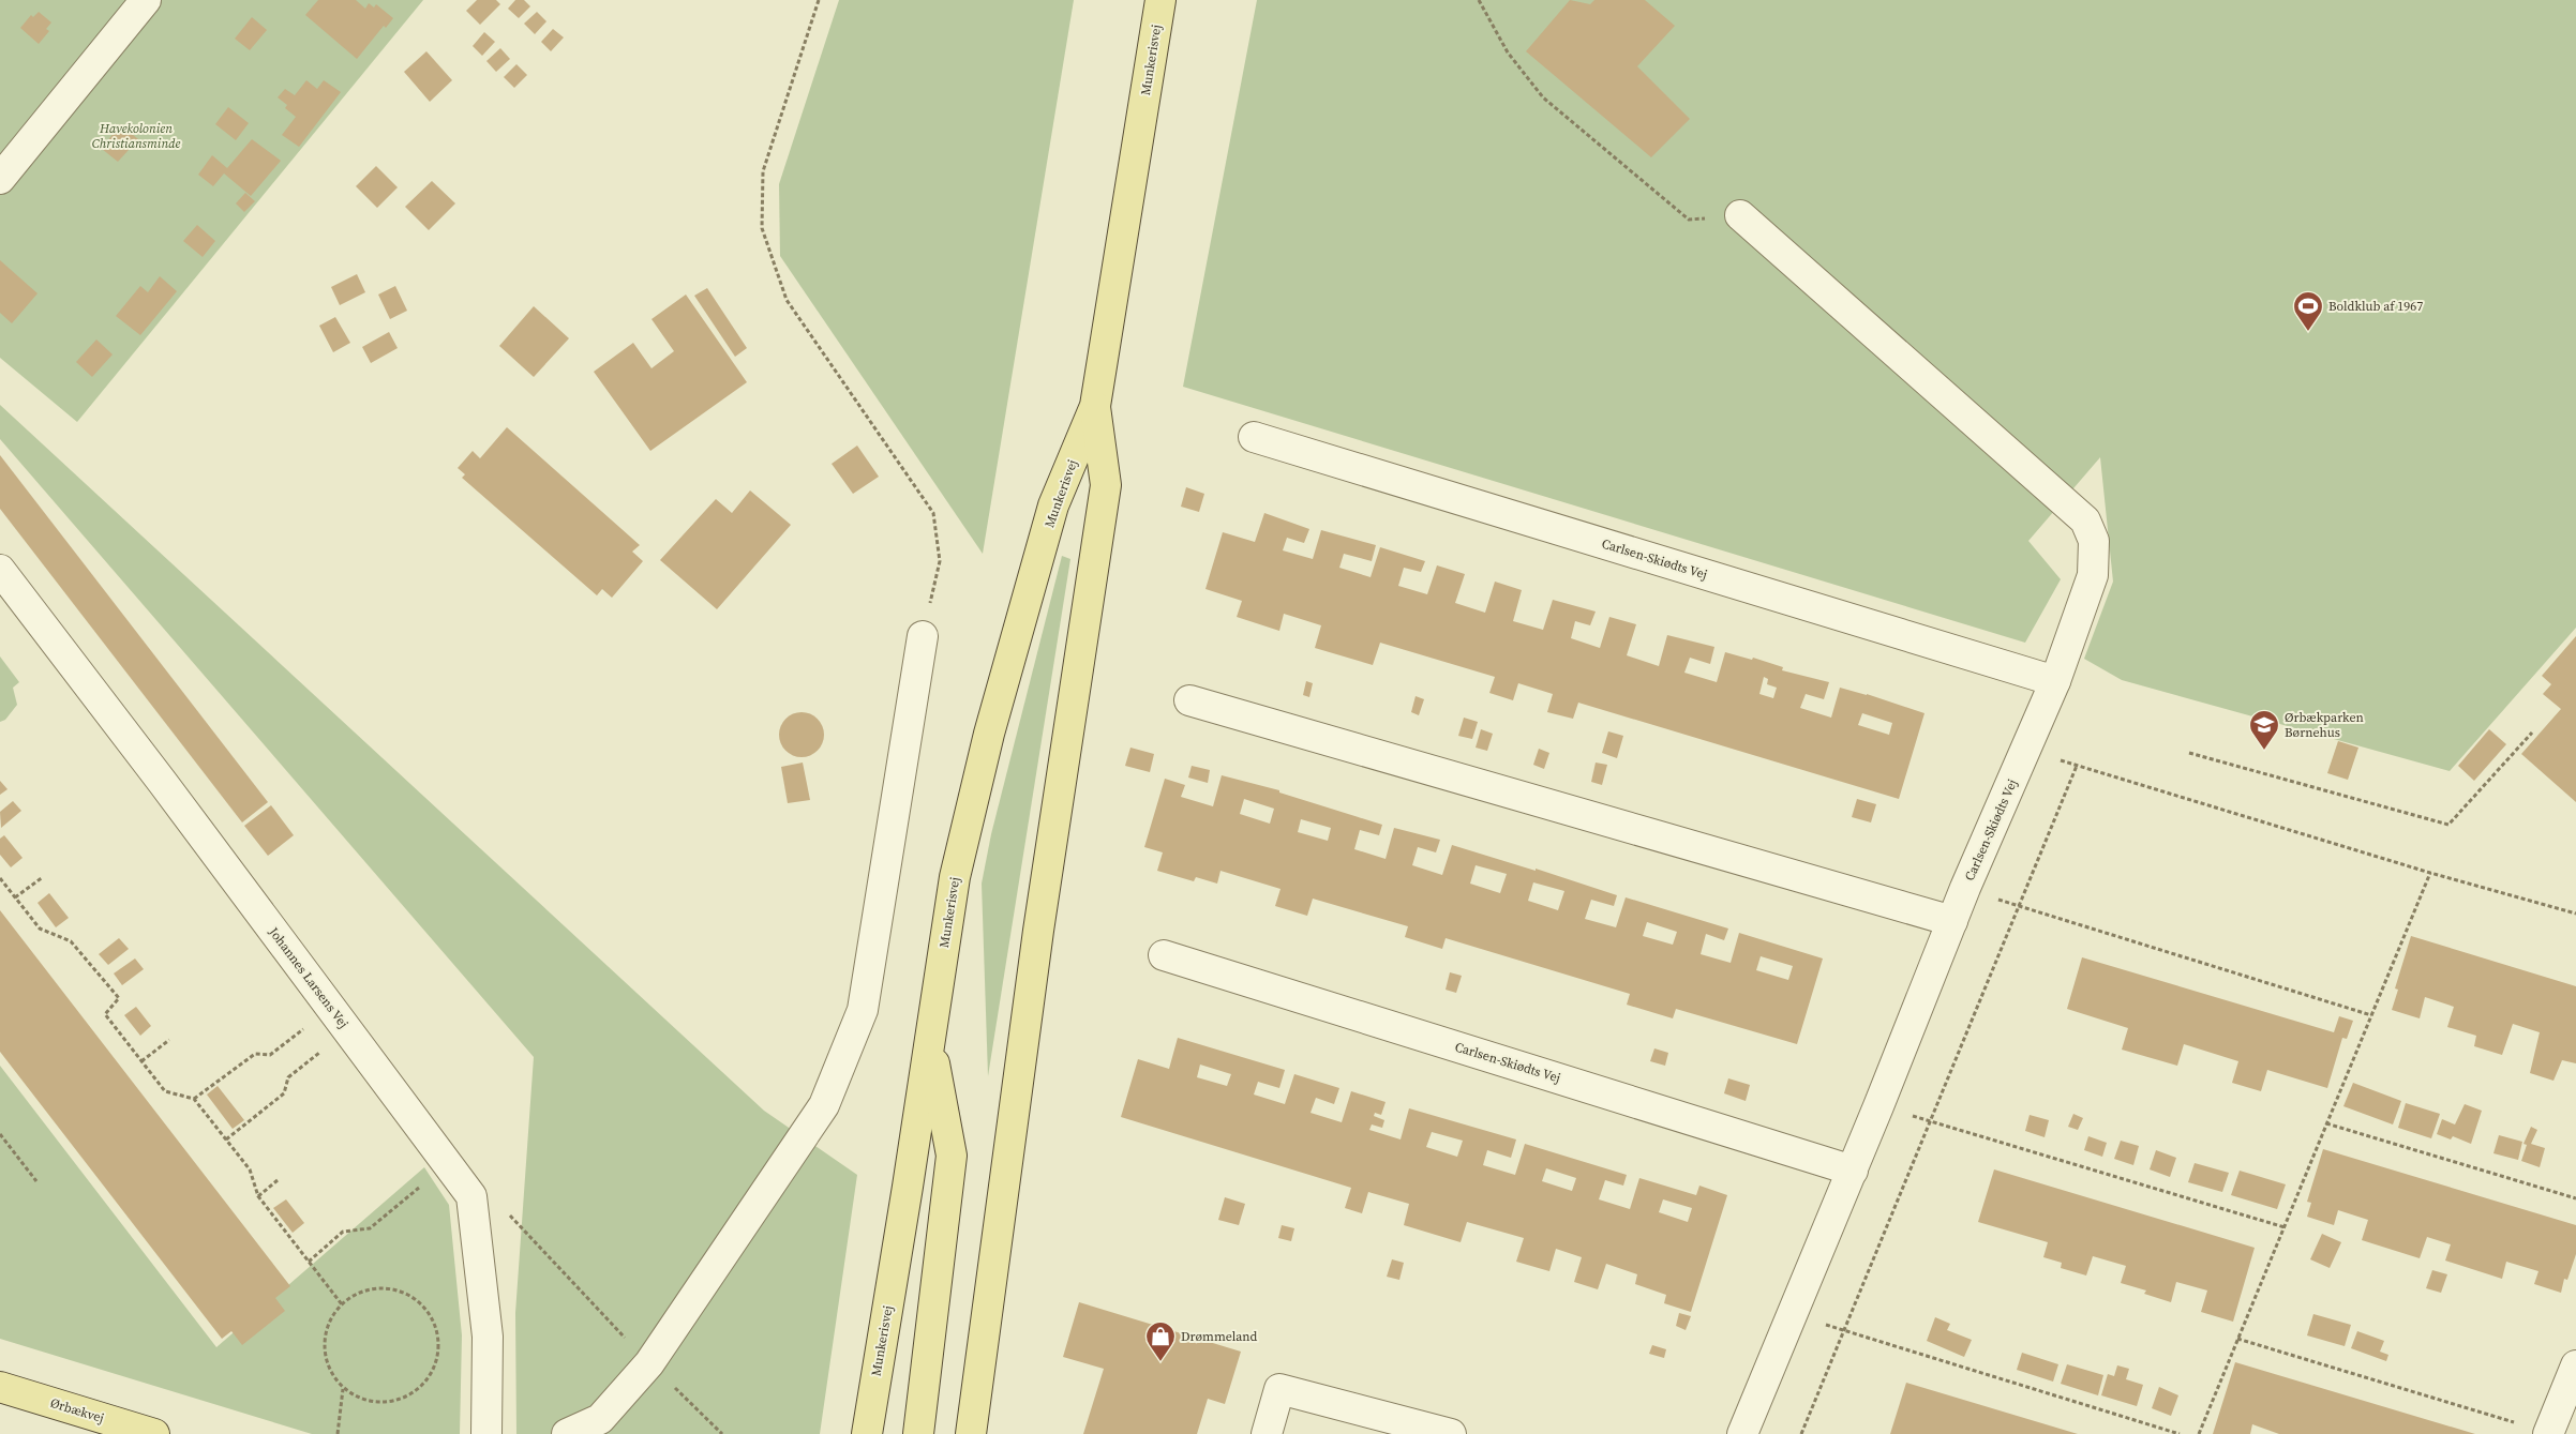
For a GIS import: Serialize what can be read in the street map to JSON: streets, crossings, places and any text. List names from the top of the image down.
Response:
{
  "streets": {
    "main road": ["Munkerisvej", "Ørbækvej"],
    "street": ["Carlsen-Skiødts Vej", "Johannes Larsens Vej"]
  },
  "parks": ["Havekolonien Christiansminde"],
  "places": {
    "sports": ["Boldklub af 1967"],
    "school or university": ["Ørbækparken Børnehus"],
    "shop": ["Drømmeland"]
  }
}
